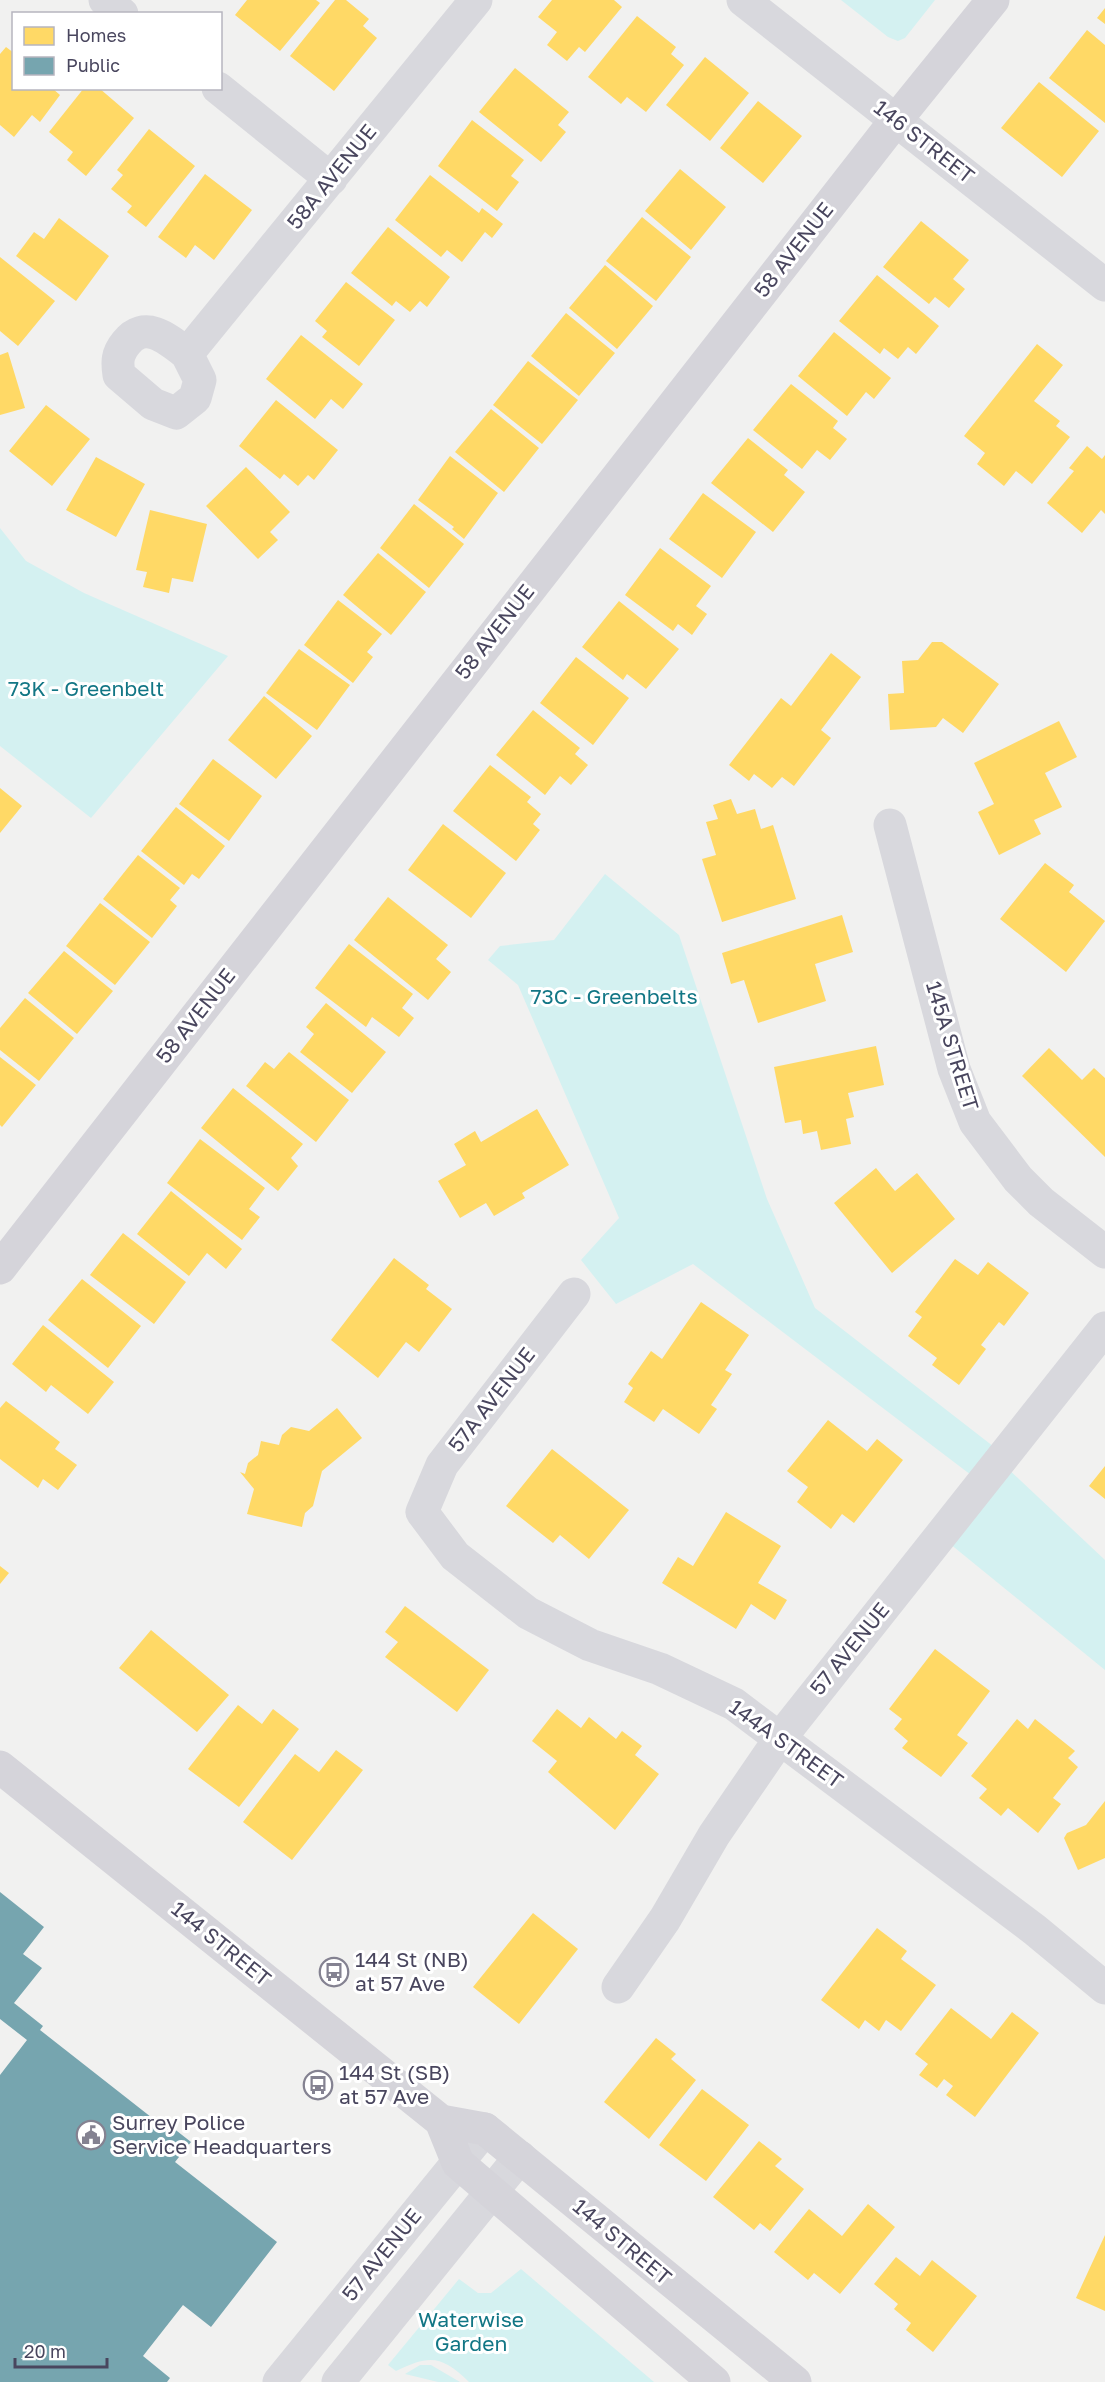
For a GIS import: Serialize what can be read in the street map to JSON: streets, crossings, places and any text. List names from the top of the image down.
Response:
{
  "streets": {
    "street": [
      "146 STREET",
      "58A AVENUE",
      "58 AVENUE",
      "145A STREET",
      "57A AVENUE",
      "57 AVENUE",
      "144A STREET",
      "144 STREET"
    ]
  },
  "crossings": [
    ["146 STREET", "58 AVENUE"],
    ["57A AVENUE", "144A STREET"],
    ["57 AVENUE", "144A STREET"],
    ["57 AVENUE", "144 STREET"]
  ],
  "parks": ["73K - Greenbelt", "73C - Greenbelts", "Waterwise Garden"],
  "places": {
    "bus stop": ["144 St (NB) at 57 Ave", "144 St (SB) at 57 Ave"],
    "public building": ["Surrey Police Service Headquarters"]
  },
  "legend": ["Homes", "Public"],
  "scale_bar": "20 m"
}
